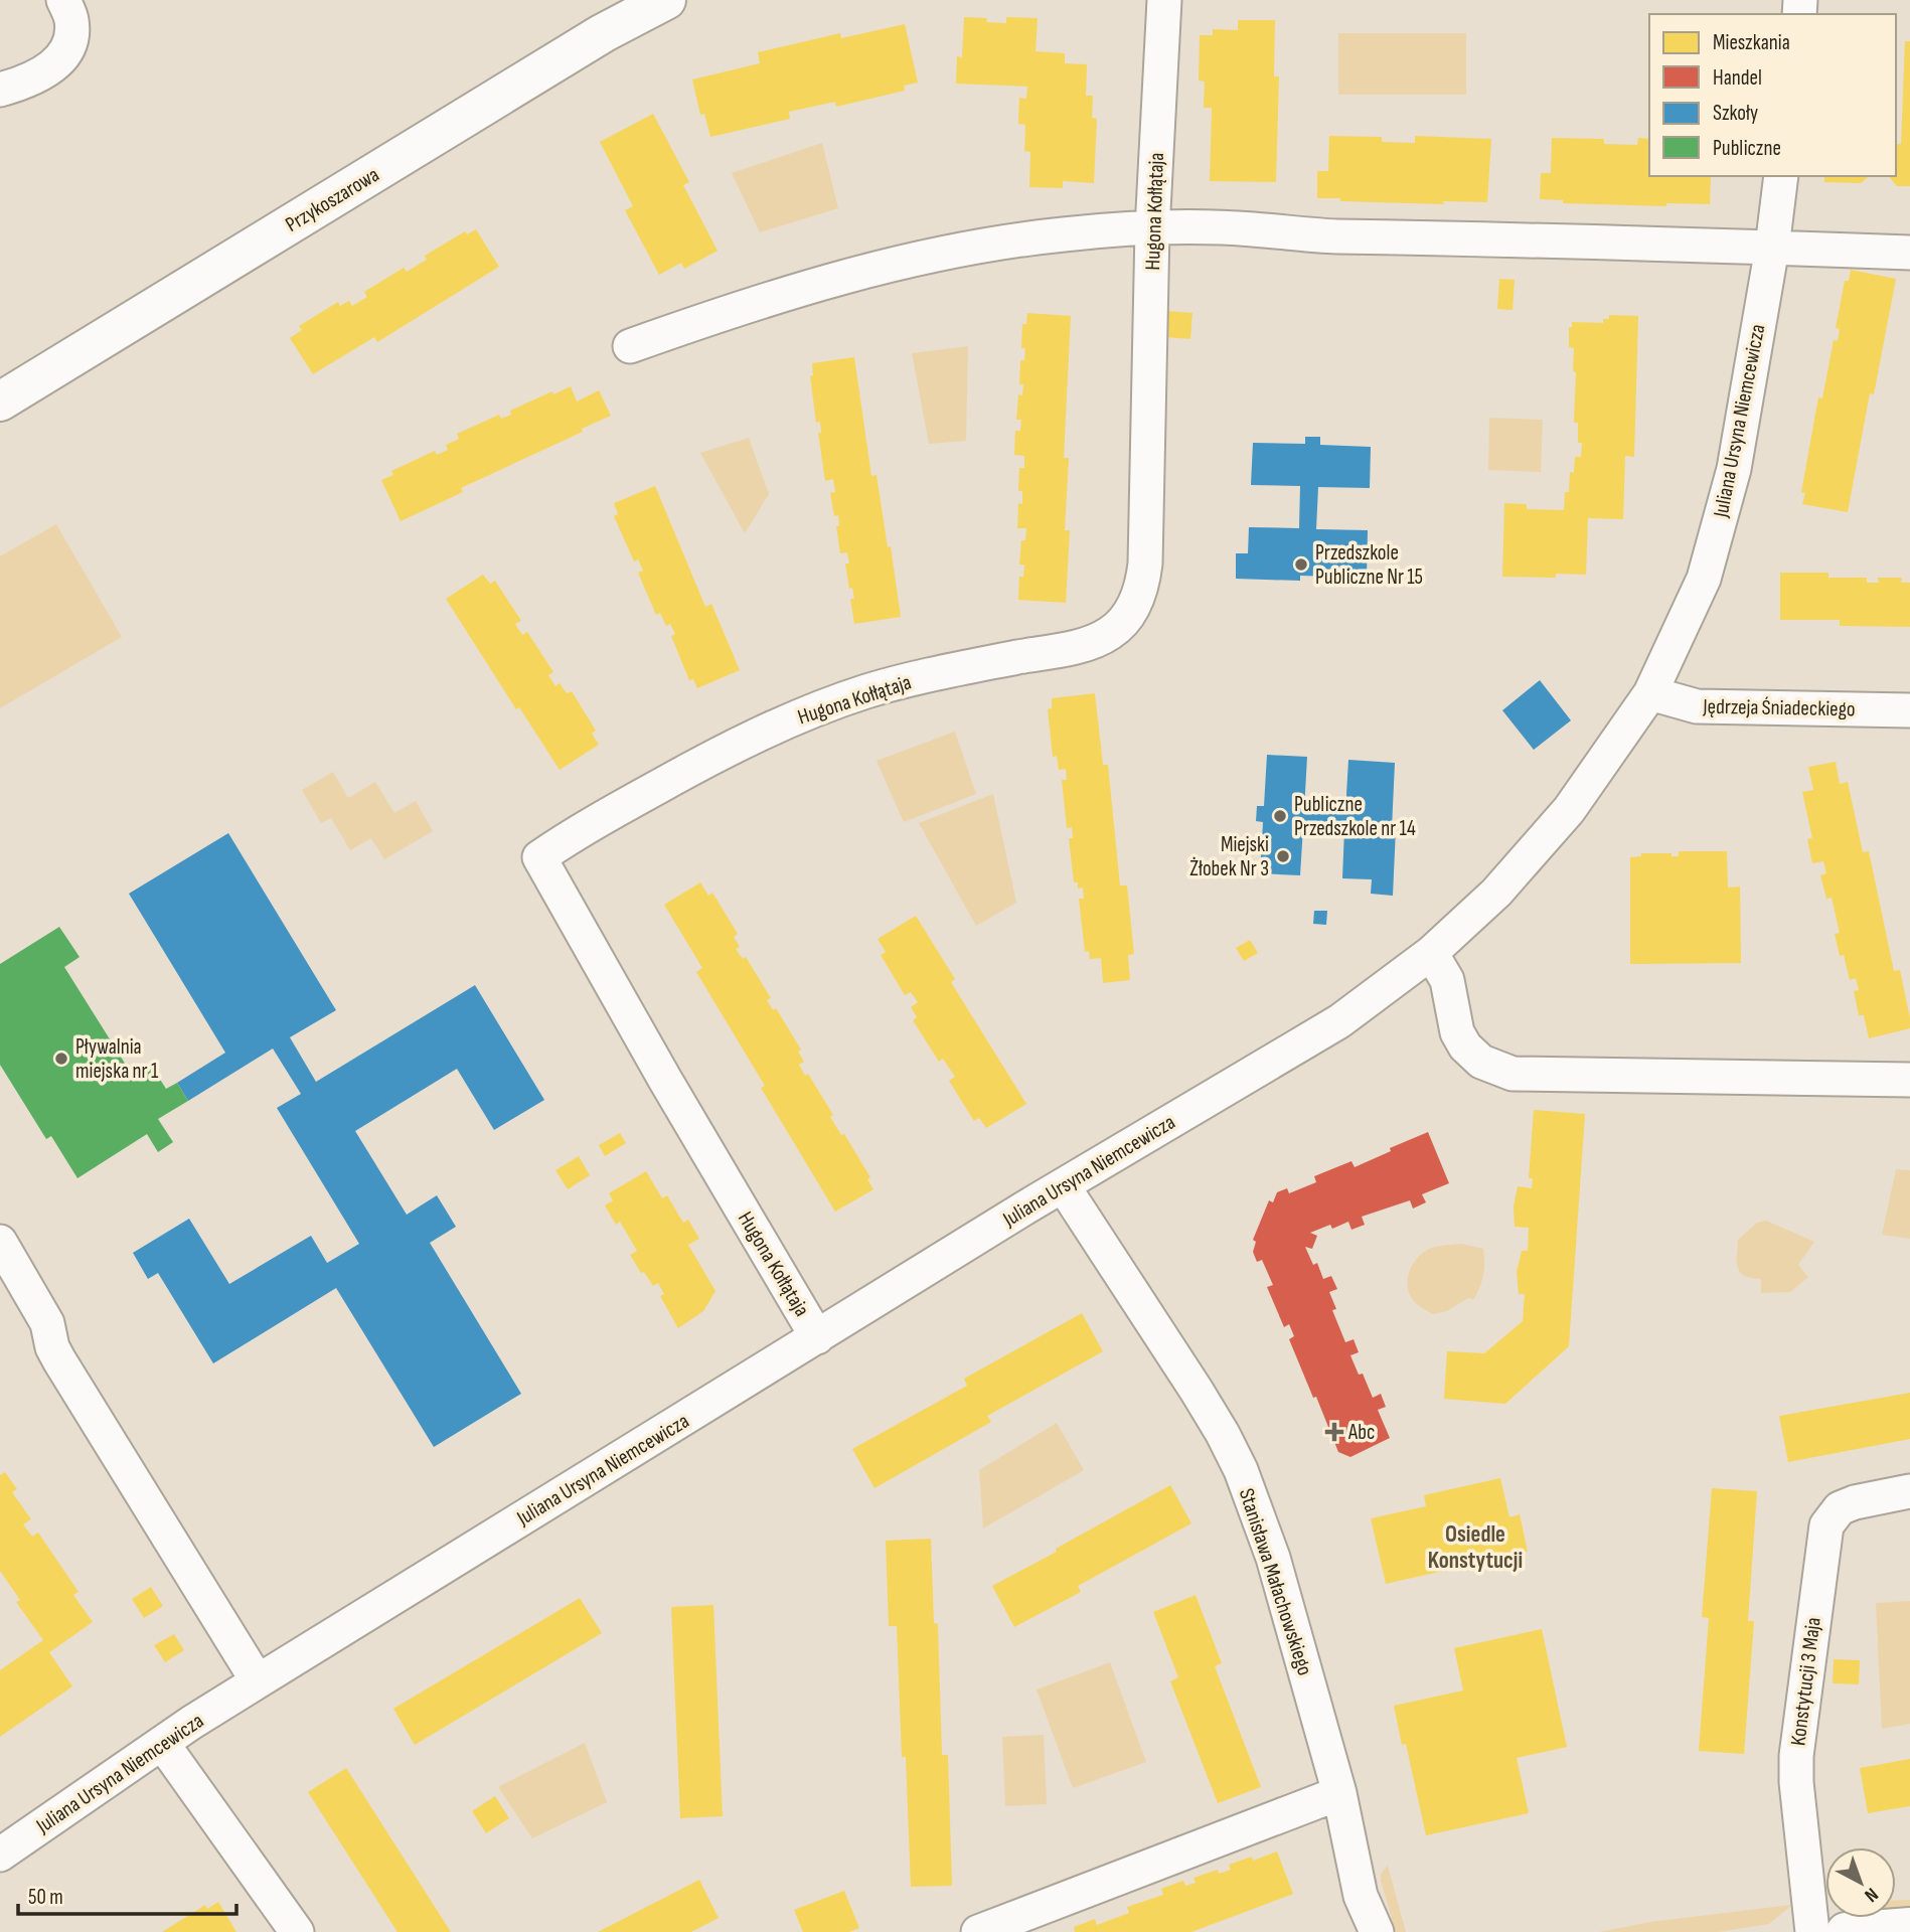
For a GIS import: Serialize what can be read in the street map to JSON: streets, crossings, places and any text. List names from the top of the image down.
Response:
{
  "streets": {
    "street": [
      "Przykoszarowa",
      "Hugona Kołłątaja",
      "Juliana Ursyna Niemcewicza",
      "Jędrzeja Śniadeckiego",
      "Stanisława Małachowskiego",
      "Konstytucji 3 Maja"
    ]
  },
  "crossings": [
    ["Hugona Kołłątaja", "Juliana Ursyna Niemcewicza"],
    ["Juliana Ursyna Niemcewicza", "Jędrzeja Śniadeckiego"],
    ["Juliana Ursyna Niemcewicza", "Stanisława Małachowskiego"]
  ],
  "districts": ["Osiedle Konstytucji"],
  "places": {
    "other": [
      "Przedszkole Publiczne Nr 15",
      "Publiczne Przedszkole nr 14",
      "Miejski Żłobek Nr 3",
      "Pływalnia miejska nr 1"
    ],
    "health": ["Abc"]
  },
  "legend": [
    "Mieszkania",
    "Handel",
    "Szkoły",
    "Publiczne"
  ],
  "scale_bar": "50 m",
  "north": "bottom right"
}
